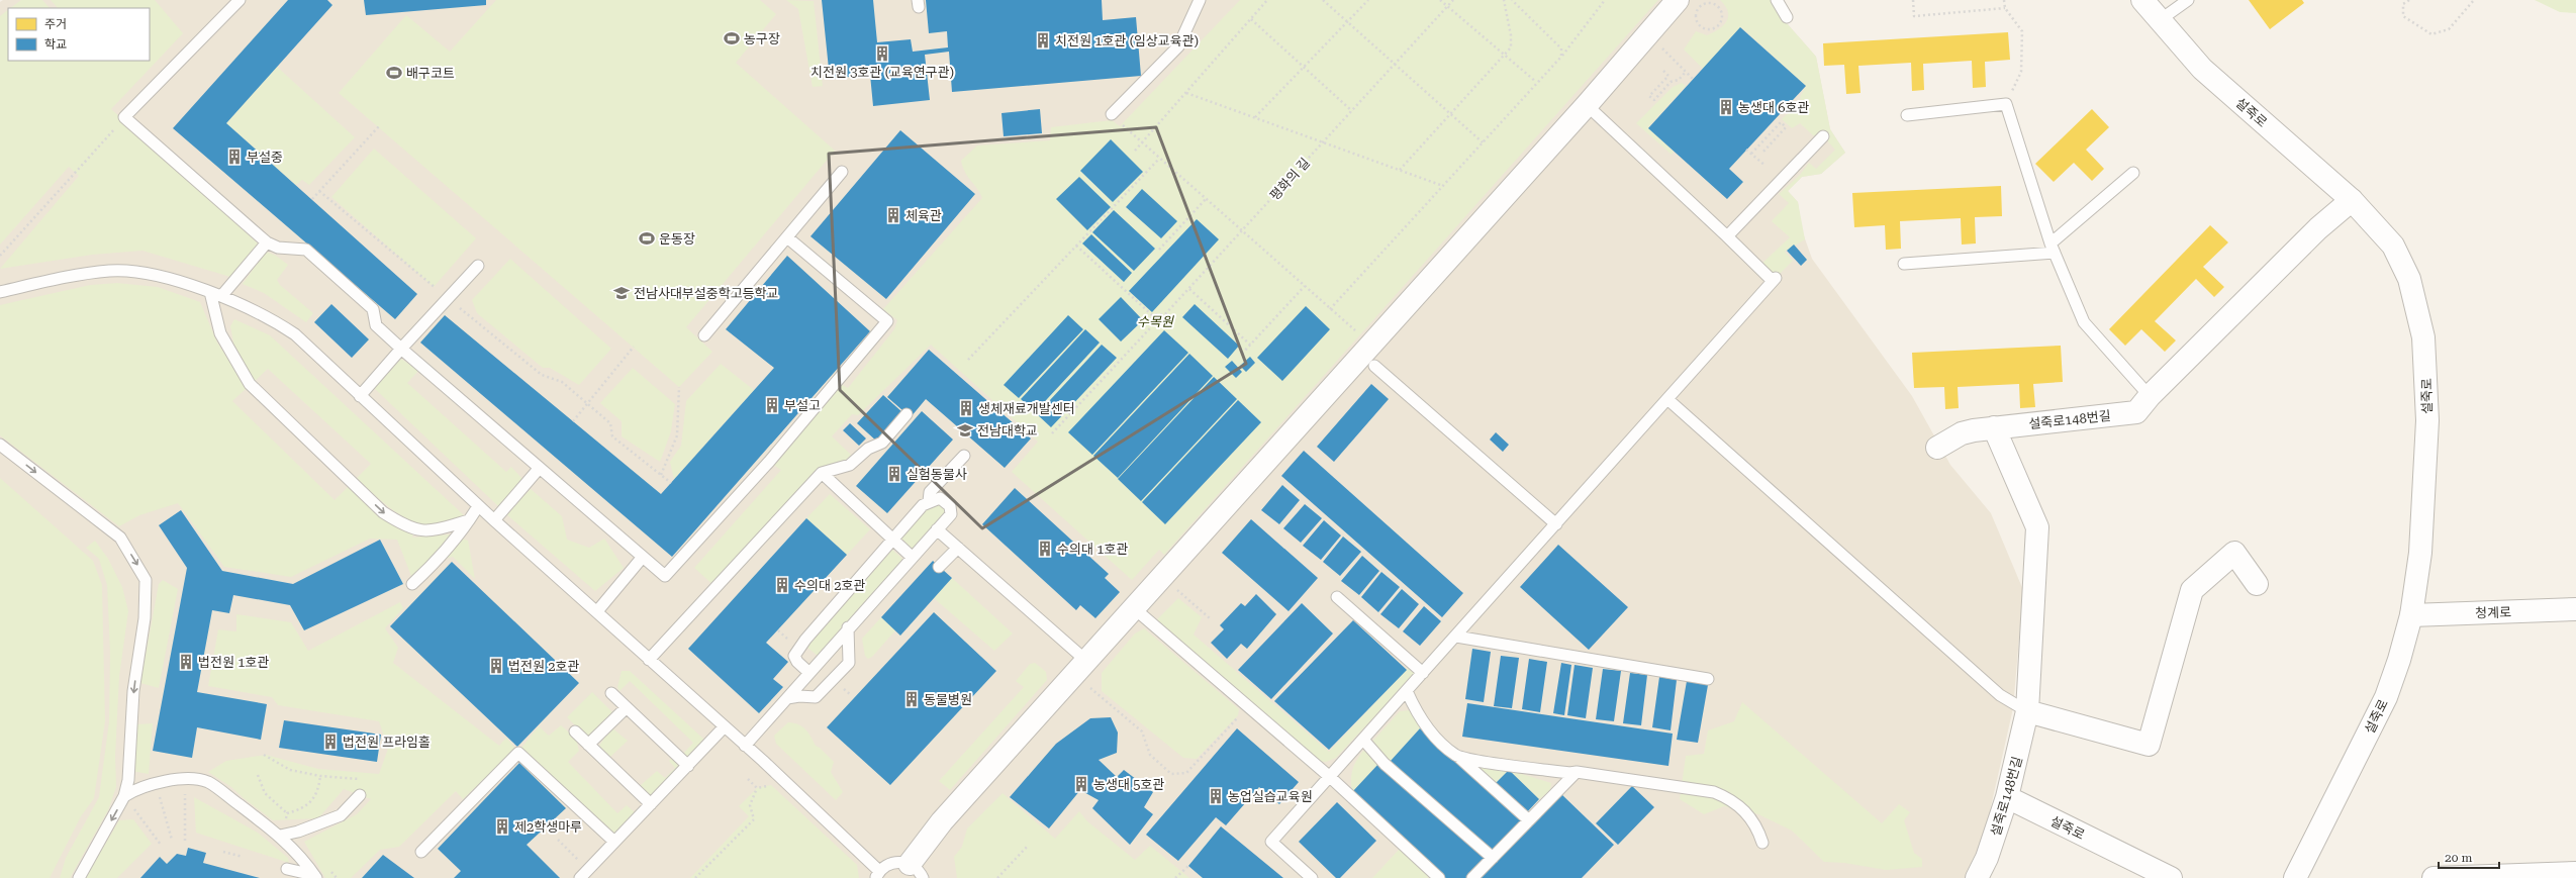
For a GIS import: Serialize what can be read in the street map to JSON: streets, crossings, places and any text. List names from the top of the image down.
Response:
{
  "streets": {
    "street": ["설죽로", "설죽로148번길", "청계로"],
    "path": ["평화의 길"]
  },
  "crossings": [
    ["설죽로", "설죽로148번길"],
    ["설죽로", "청계로"]
  ],
  "parks": ["수목원"],
  "places": {
    "sports": ["농구장", "배구코트", "운동장"],
    "building": [
      "치전원 1호관 (임상교육관)",
      "치전원 3호관 (교육연구관)",
      "농생대 6호관",
      "부설중",
      "체육관",
      "부설고",
      "생체재료개발센터",
      "실험동물사",
      "수의대 1호관",
      "수의대 2호관",
      "법전원 1호관",
      "법전원 2호관",
      "동물병원",
      "법전원 프라임홀",
      "농생대 5호관",
      "농업실습교육원",
      "제2학생마루"
    ],
    "school or university": ["전남사대부설중학고등학교", "전남대학교"]
  },
  "legend": ["주거", "학교"],
  "scale_bar": "20 m"
}
